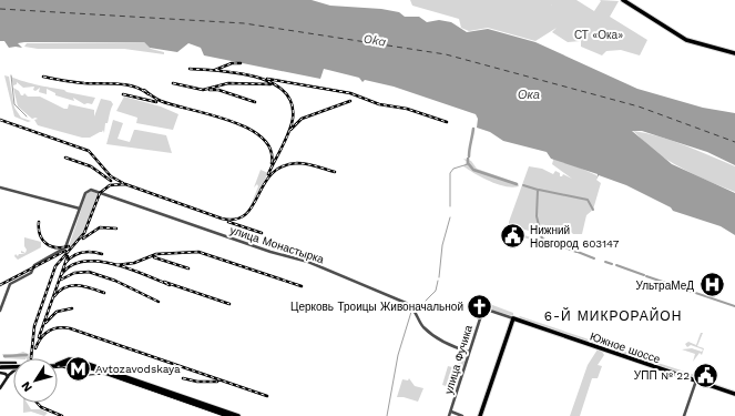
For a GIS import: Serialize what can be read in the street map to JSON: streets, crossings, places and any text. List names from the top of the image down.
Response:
{
  "streets": {
    "main road": ["Южное шоссе"],
    "street": ["улица Монастырка", "улица Фучика"]
  },
  "crossings": [
    ["улица Монастырка", "улица Фучика"],
    ["Южное шоссе", "улица Фучика"]
  ],
  "districts": ["6-Й МИКРОРАЙОН"],
  "water": ["Oka", "Ока"],
  "parks": ["СТ «Ока»"],
  "places": {
    "public building": ["Нижний Новгород 603147", "УПП № 22"],
    "hospital": ["УльтраМеД"],
    "church": ["Церковь Троицы Живоначальной"],
    "metro station": ["Avtozavodskaya"]
  },
  "north": "bottom left"
}
